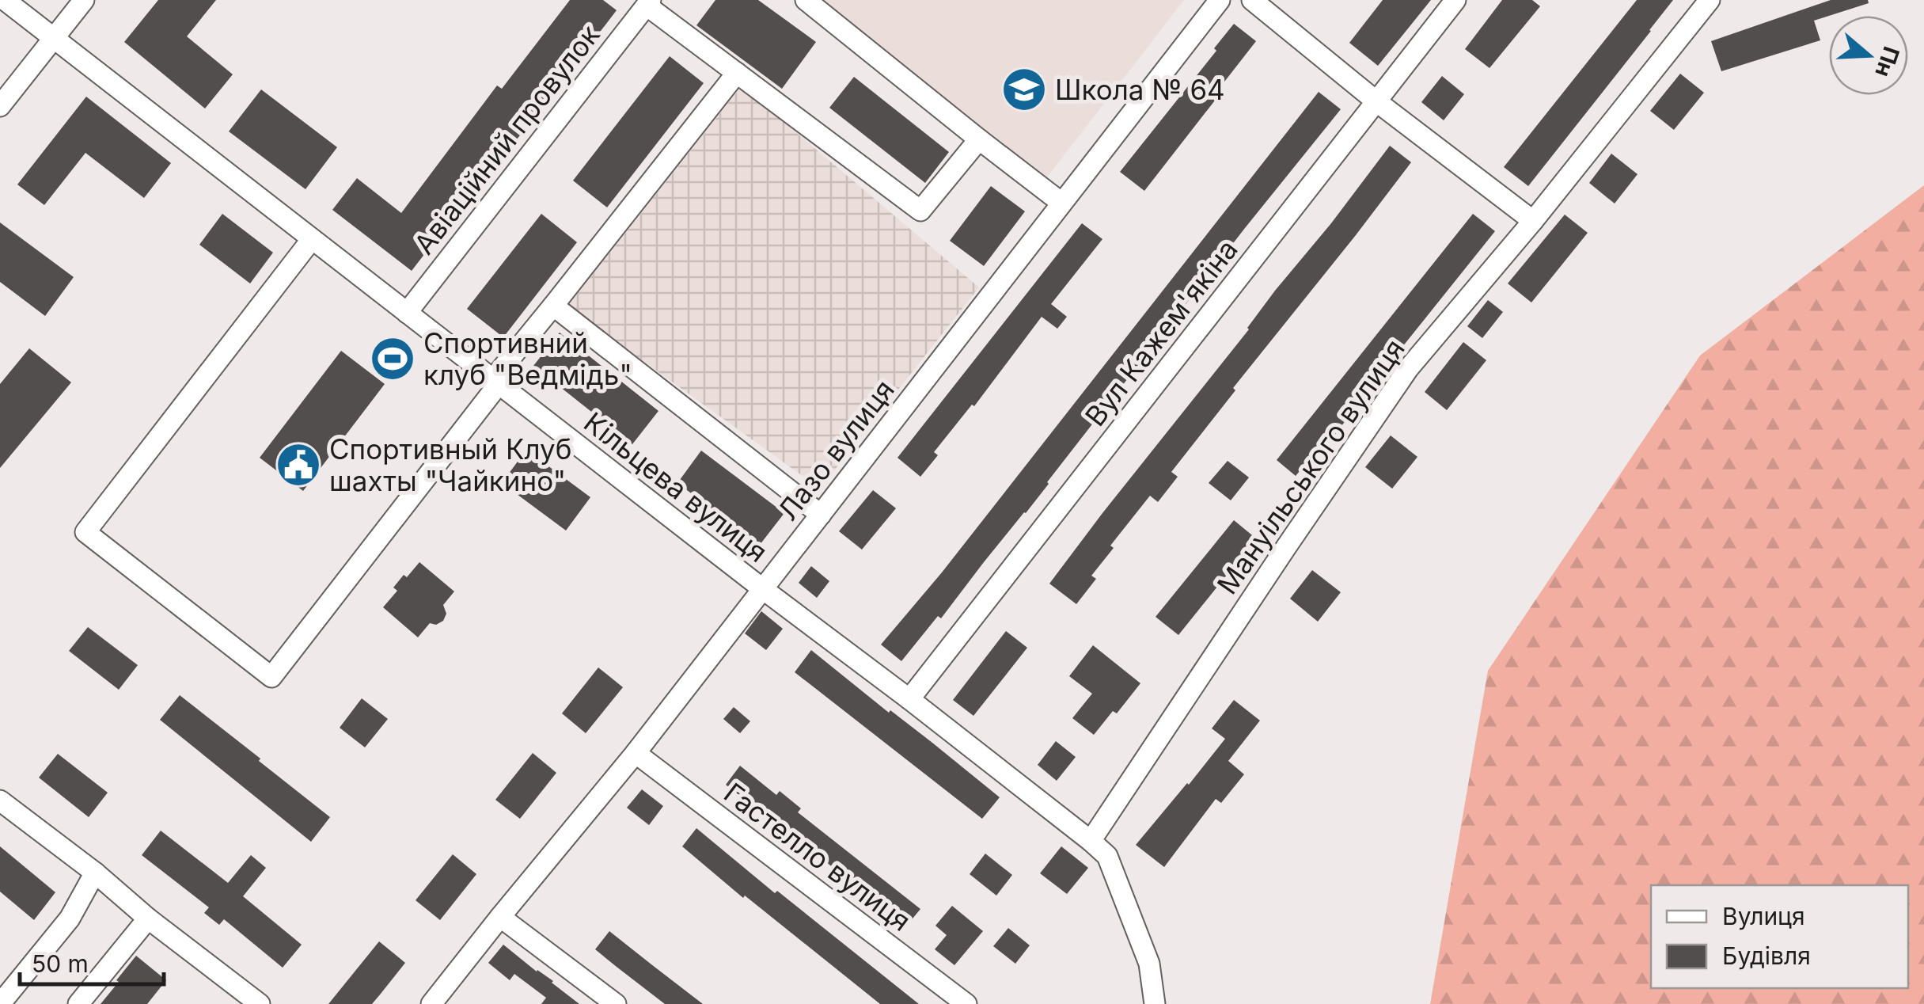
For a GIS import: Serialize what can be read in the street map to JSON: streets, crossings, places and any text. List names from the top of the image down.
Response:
{
  "streets": {
    "street": [
      "Авіаційний провулок",
      "Вул Кажем'якіна",
      "Лазо вулиця",
      "Мануільського вулиця",
      "Кільцева вулиця",
      "Гастелло вулиця"
    ]
  },
  "crossings": [
    ["Авіаційний провулок", "Кільцева вулиця"],
    ["Вул Кажем'якіна", "Кільцева вулиця"],
    ["Лазо вулиця", "Кільцева вулиця"],
    ["Лазо вулиця", "Гастелло вулиця"],
    ["Мануільського вулиця", "Кільцева вулиця"]
  ],
  "places": {
    "school or university": ["Школа № 64"],
    "sports": ["Спортивний клуб \"Ведмідь\""],
    "public building": ["Спортивный Клуб шахты \"Чайкино\""]
  },
  "legend": ["Вулиця", "Будівля"],
  "scale_bar": "50 m",
  "north": "right"
}
